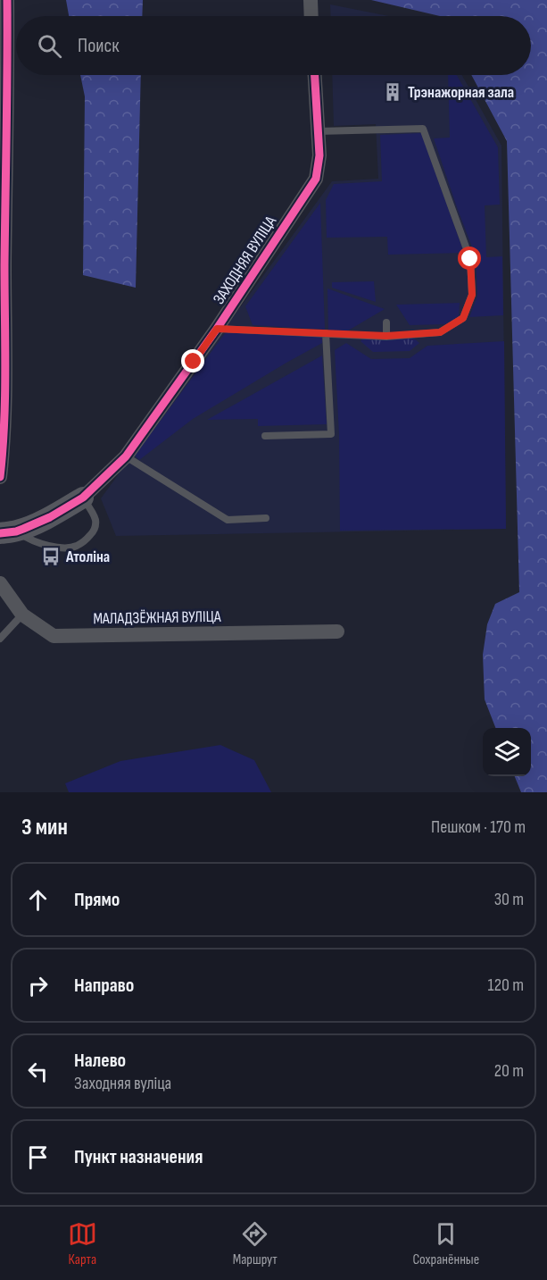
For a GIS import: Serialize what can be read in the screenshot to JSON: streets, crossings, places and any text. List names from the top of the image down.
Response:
{
  "streets": {
    "street": ["ЗАХОДНЯЯ ВУЛІЦА", "МАЛАДЗЁЖНАЯ ВУЛІЦА"]
  },
  "places": {
    "building": ["Трэнажорная зала"],
    "bus stop": ["Атоліна"]
  },
  "page": {
    "search": "Поиск",
    "heading": ["3 мин", "Пешком · 170 m"],
    "list": [
      ["Прямо", "30 m"],
      ["Направо", "120 m"],
      ["Налево", "Заходняя вуліца", "20 m"],
      "Пункт назначения"
    ],
    "nav": ["Карта", "Маршрут", "Сохранённые"]
  }
}
